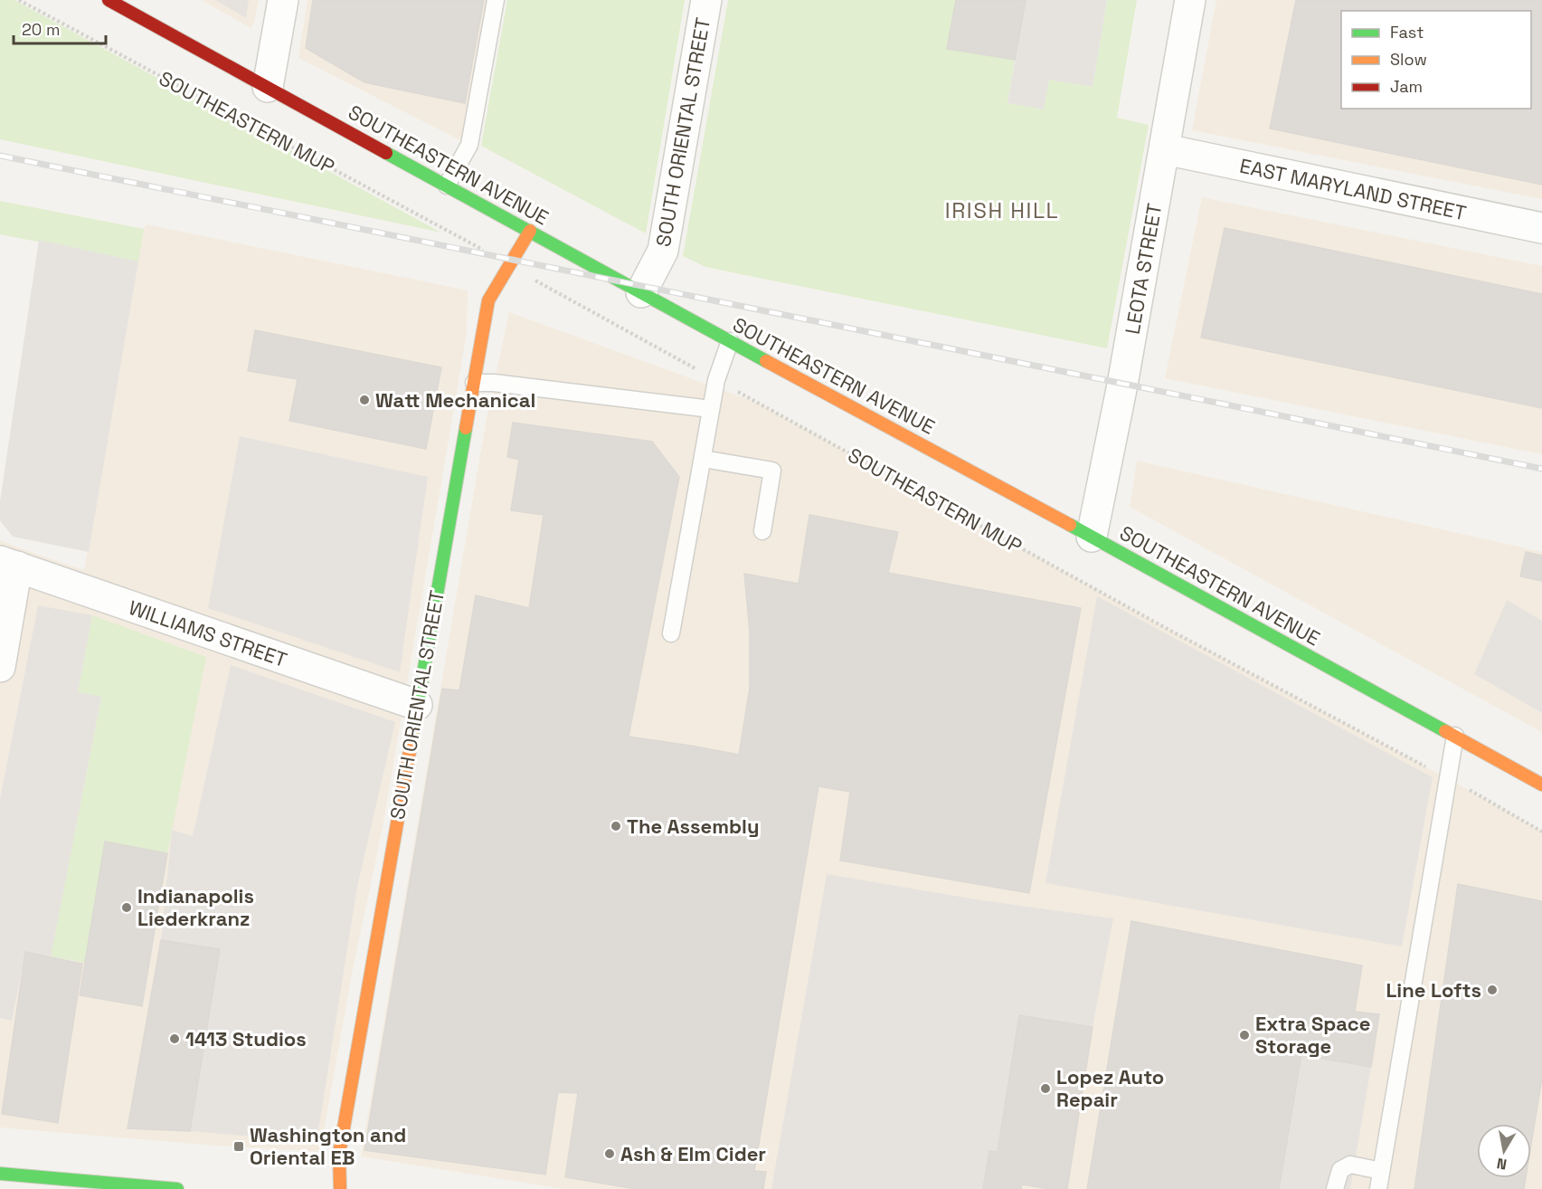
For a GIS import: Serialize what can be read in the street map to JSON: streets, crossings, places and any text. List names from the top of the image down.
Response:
{
  "streets": {
    "main road": ["SOUTH ORIENTAL STREET", "SOUTHEASTERN AVENUE"],
    "street": ["EAST MARYLAND STREET", "LEOTA STREET", "WILLIAMS STREET"],
    "path": ["SOUTHEASTERN MUP"]
  },
  "crossings": [
    ["SOUTHEASTERN MUP", "SOUTH ORIENTAL STREET"],
    ["SOUTH ORIENTAL STREET", "SOUTHEASTERN AVENUE"],
    ["SOUTH ORIENTAL STREET", "WILLIAMS STREET"],
    ["SOUTHEASTERN AVENUE", "LEOTA STREET"],
    ["EAST MARYLAND STREET", "LEOTA STREET"]
  ],
  "districts": ["IRISH HILL"],
  "places": {
    "other": [
      "Watt Mechanical",
      "The Assembly",
      "Indianapolis Liederkranz",
      "Line Lofts",
      "Extra Space Storage",
      "1413 Studios",
      "Lopez Auto Repair",
      "Ash & Elm Cider"
    ],
    "transit": ["Washington and Oriental EB"]
  },
  "legend": ["Fast", "Slow", "Jam"],
  "scale_bar": "20 m",
  "north": "bottom"
}
